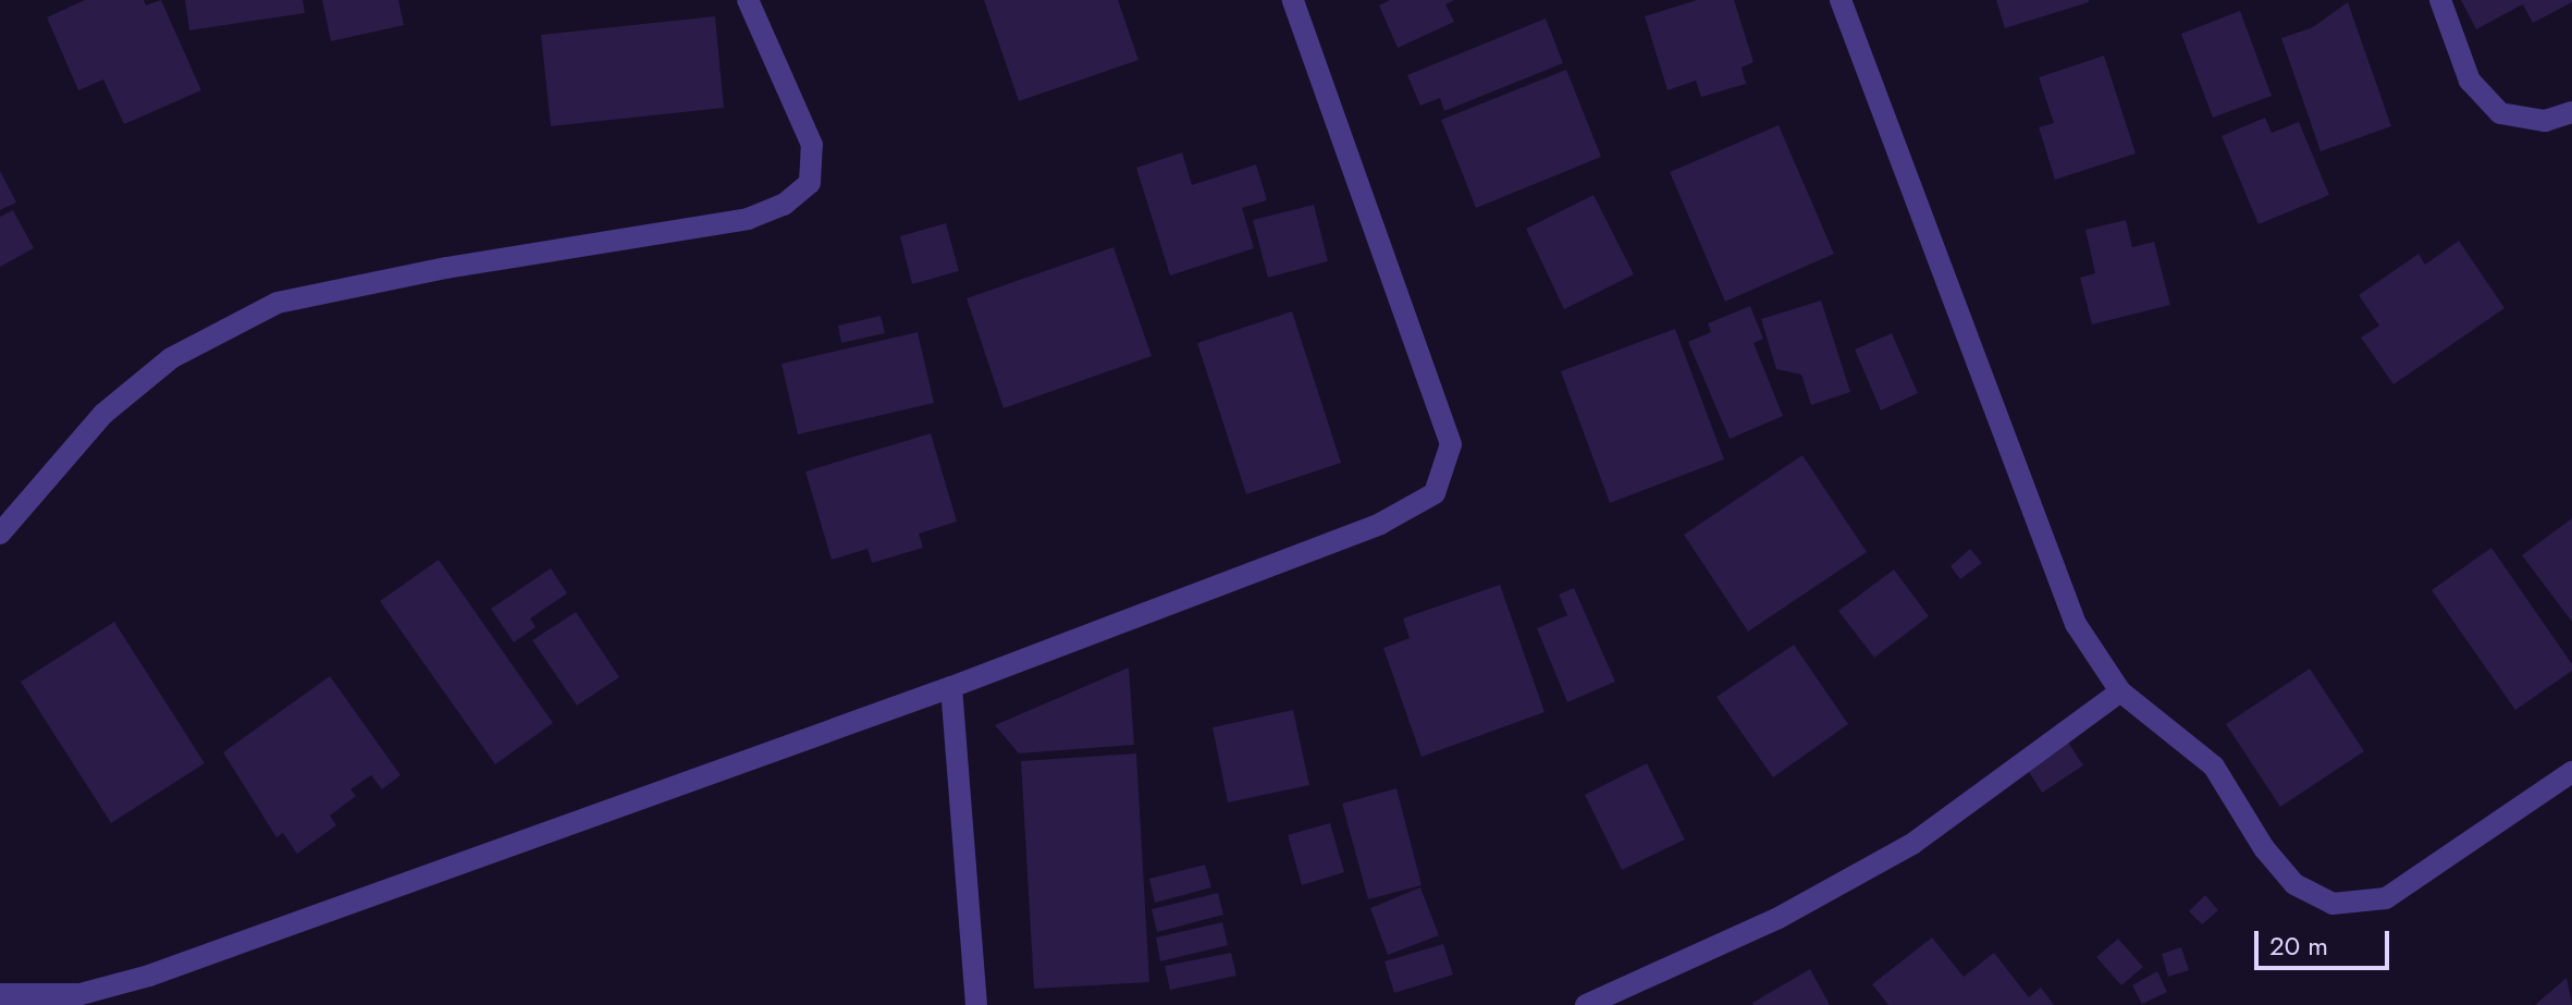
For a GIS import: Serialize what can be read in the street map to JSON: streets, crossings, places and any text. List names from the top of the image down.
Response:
{
  "scale_bar": "20 m"
}
